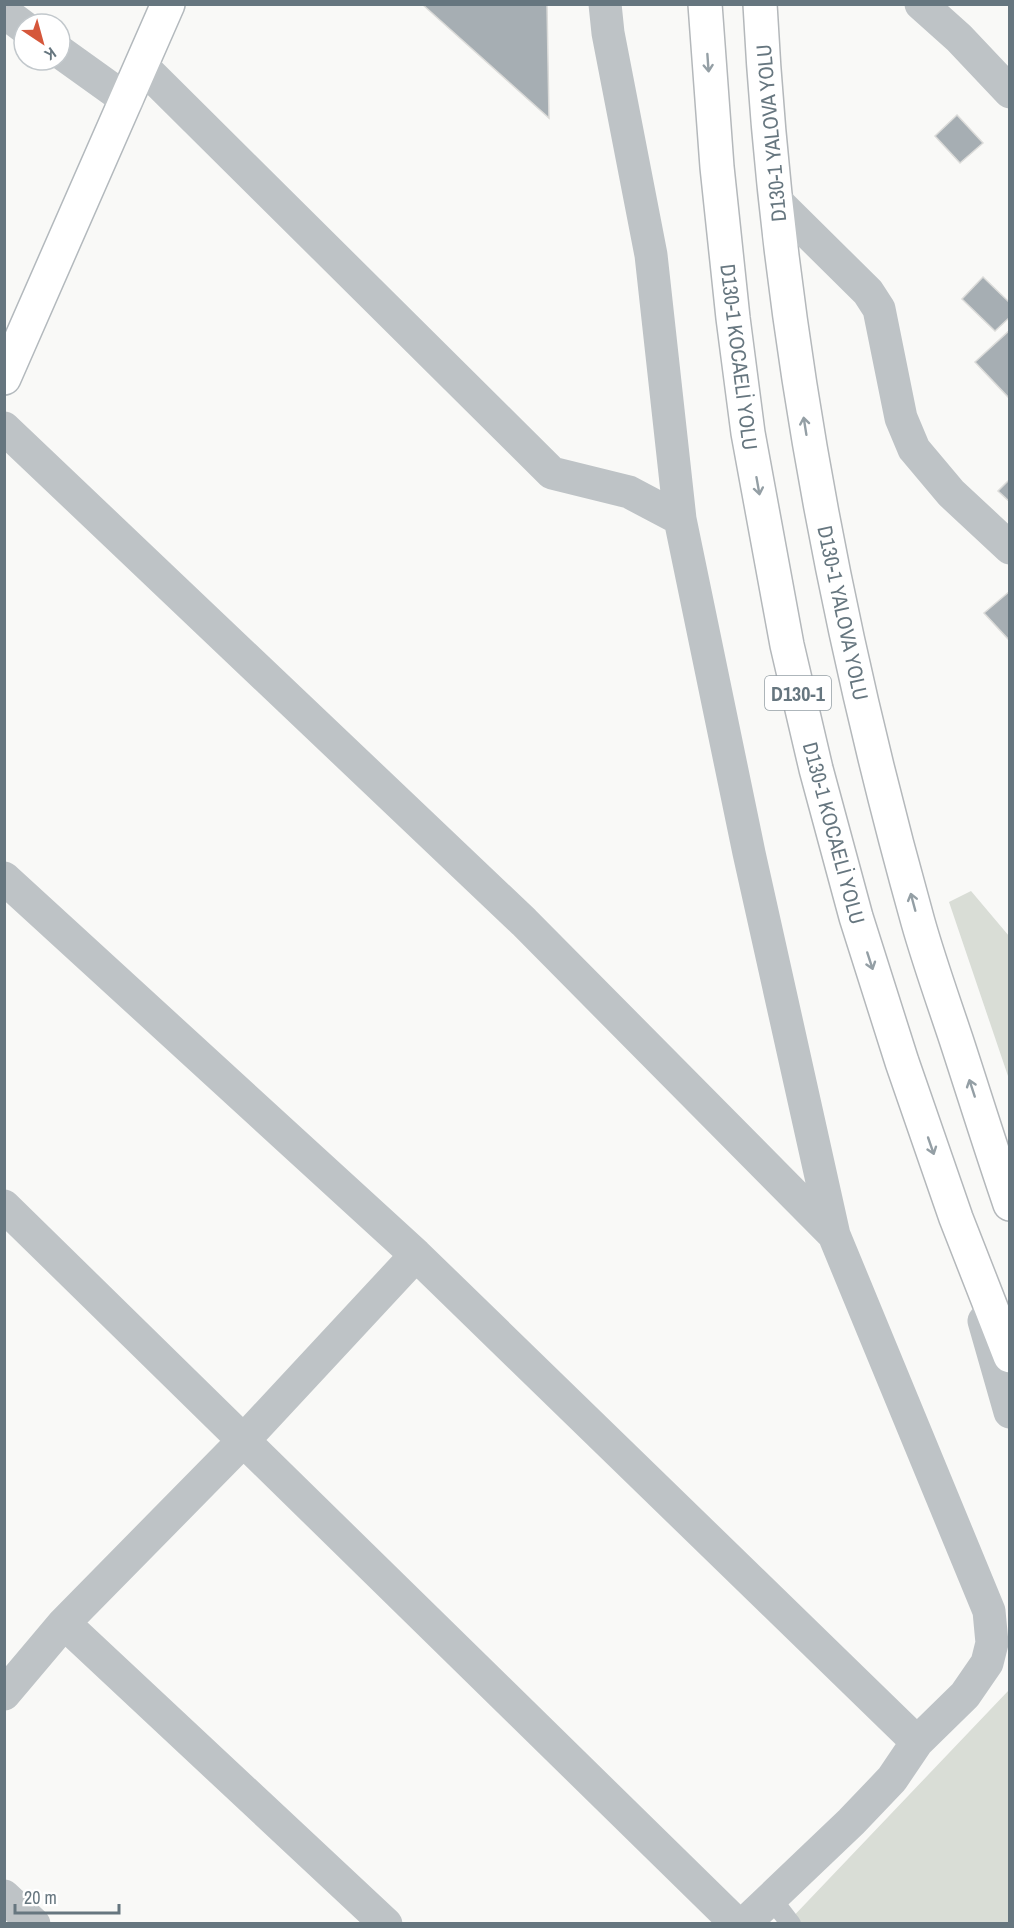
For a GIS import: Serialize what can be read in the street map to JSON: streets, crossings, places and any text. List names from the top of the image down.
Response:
{
  "streets": {
    "main road": ["D130-1 YALOVA YOLU", "D130-1 KOCAELİ YOLU", "D130-1"]
  },
  "one_way": ["D130-1 YALOVA YOLU", "D130-1 KOCAELİ YOLU"],
  "scale_bar": "20 m",
  "north": "bottom right"
}
